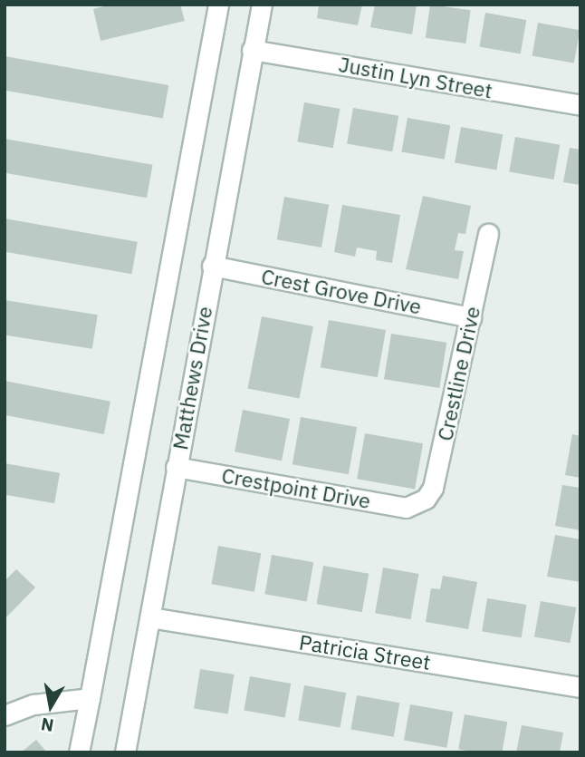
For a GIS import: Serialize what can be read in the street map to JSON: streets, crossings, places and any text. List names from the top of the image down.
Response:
{
  "streets": {
    "street": [
      "Justin Lyn Street",
      "Crest Grove Drive",
      "Crestline Drive",
      "Matthews Drive",
      "Crestpoint Drive",
      "Patricia Street"
    ]
  },
  "crossings": [
    ["Justin Lyn Street", "Matthews Drive"],
    ["Crest Grove Drive", "Crestline Drive"],
    ["Crest Grove Drive", "Matthews Drive"],
    ["Crestline Drive", "Crestpoint Drive"],
    ["Matthews Drive", "Crestpoint Drive"],
    ["Matthews Drive", "Patricia Street"]
  ],
  "north": "bottom"
}
